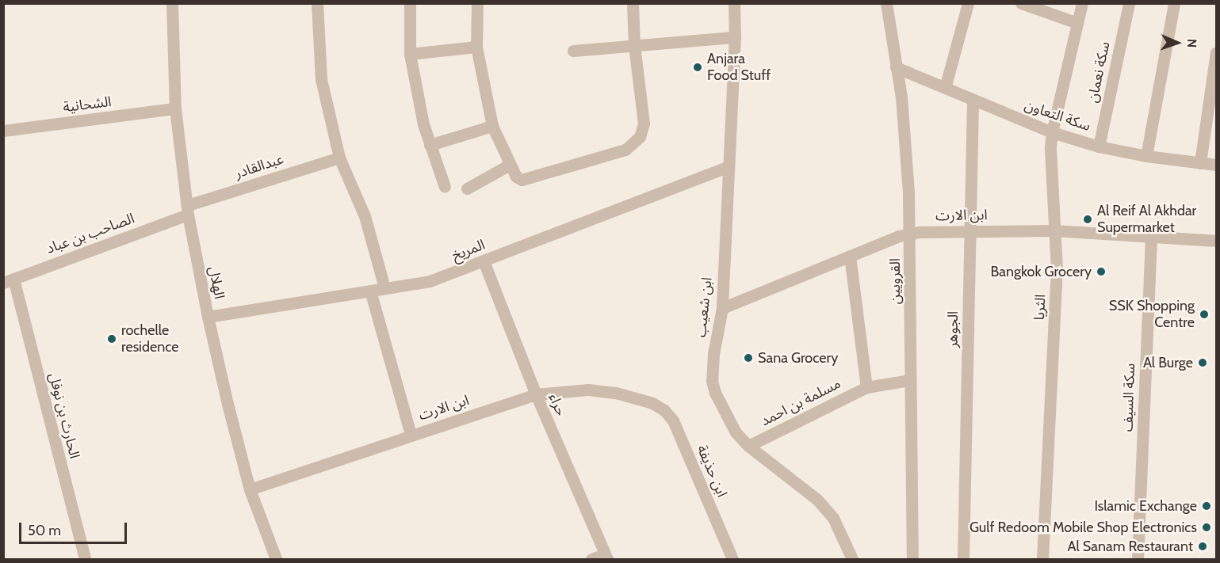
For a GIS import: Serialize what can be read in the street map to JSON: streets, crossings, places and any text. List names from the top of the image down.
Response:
{
  "streets": {
    "street": [
      "سكة نعمان",
      "الشحانية",
      "سكة التعاون",
      "عبدالقادر",
      "ابن الارت",
      "الصاحب بن عباد",
      "المريخ",
      "القرويين",
      "الهلال",
      "ابن شعيب",
      "الثريا",
      "الجوهر",
      "سكة السيف",
      "مسلمة بن احمد",
      "حراء",
      "الحارث بن نوفل",
      "ابن حذيفة"
    ]
  },
  "crossings": [
    ["سكة نعمان", "سكة التعاون"],
    ["الشحانية", "الهلال"],
    ["سكة التعاون", "القرويين"],
    ["سكة التعاون", "الثريا"],
    ["سكة التعاون", "الجوهر"],
    ["عبدالقادر", "الصاحب بن عباد"],
    ["عبدالقادر", "الهلال"],
    ["ابن الارت", "القرويين"],
    ["ابن الارت", "الهلال"],
    ["ابن الارت", "ابن شعيب"],
    ["ابن الارت", "الثريا"],
    ["ابن الارت", "الجوهر"],
    ["ابن الارت", "سكة السيف"],
    ["ابن الارت", "حراء"],
    ["ابن الارت", "ابن حذيفة"],
    ["الصاحب بن عباد", "الهلال"],
    ["الصاحب بن عباد", "الحارث بن نوفل"],
    ["المريخ", "الهلال"],
    ["المريخ", "ابن شعيب"],
    ["المريخ", "حراء"],
    ["القرويين", "مسلمة بن احمد"],
    ["ابن شعيب", "مسلمة بن احمد"]
  ],
  "places": [
    "Anjara Food Stuff",
    "Al Reif Al Akhdar Supermarket",
    "Bangkok Grocery",
    "SSK Shopping Centre",
    "rochelle residence",
    "Sana Grocery",
    "Al Burge",
    "Islamic Exchange",
    "Gulf Redoom Mobile Shop Electronics",
    "Al Sanam Restaurant"
  ],
  "scale_bar": "50 m",
  "north": "right"
}
